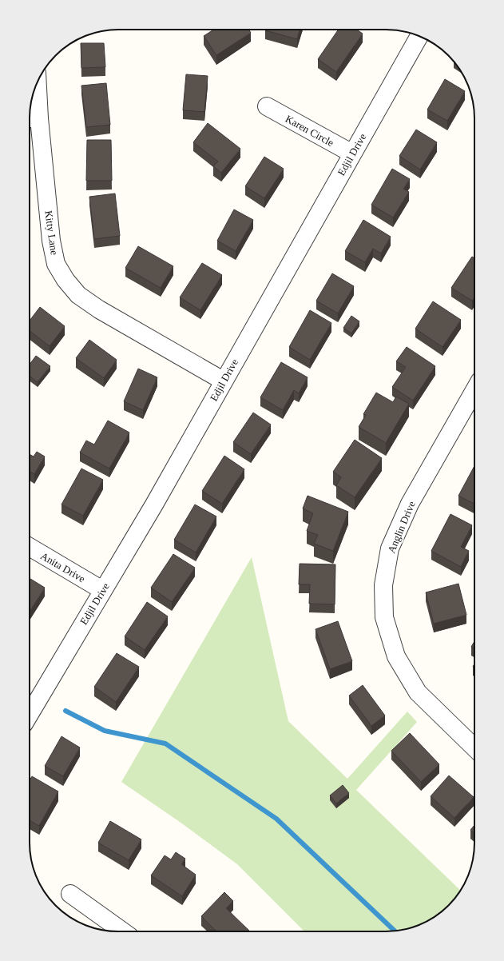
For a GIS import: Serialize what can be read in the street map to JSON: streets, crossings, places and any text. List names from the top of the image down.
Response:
{
  "streets": {
    "street": [
      "Karen Circle",
      "Edjil Drive",
      "Kitty Lane",
      "Anglin Drive",
      "Anita Drive"
    ]
  },
  "crossings": [
    ["Karen Circle", "Edjil Drive"],
    ["Edjil Drive", "Kitty Lane"],
    ["Edjil Drive", "Anita Drive"]
  ]
}
